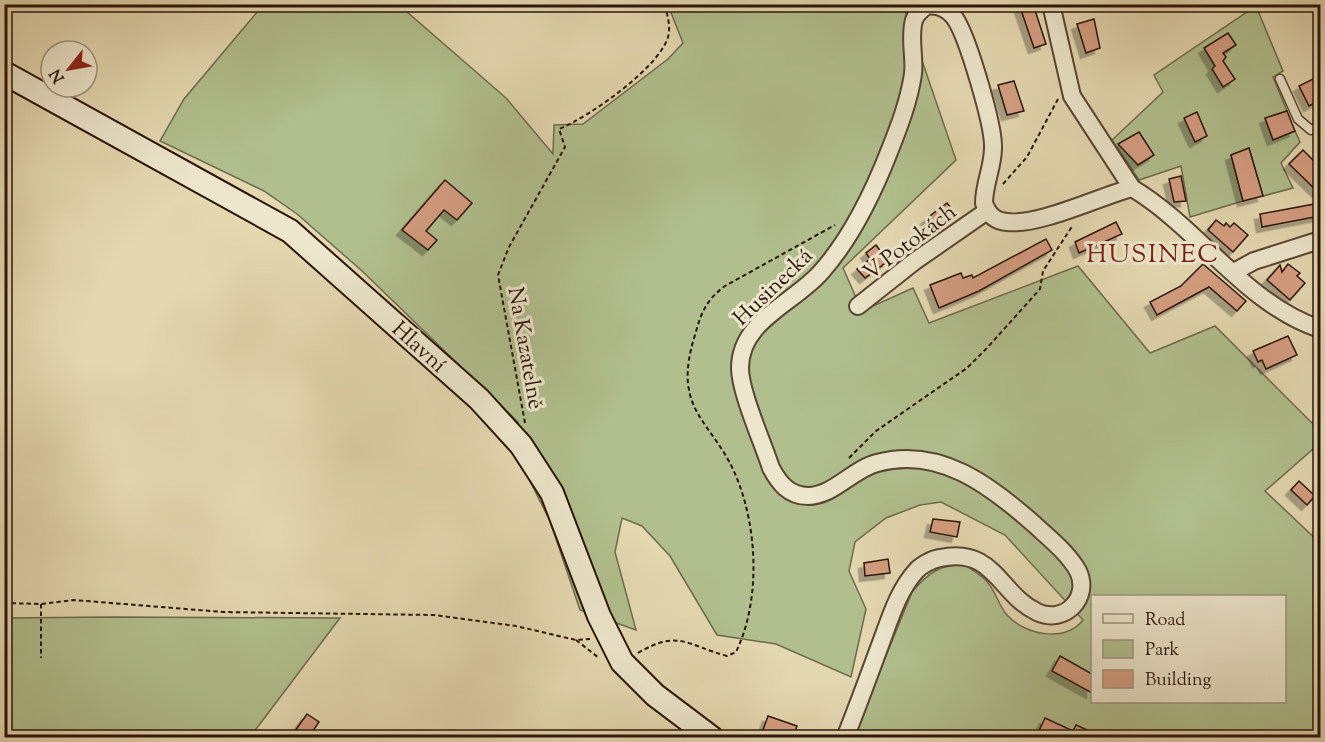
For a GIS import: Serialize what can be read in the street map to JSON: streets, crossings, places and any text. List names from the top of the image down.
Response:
{
  "streets": {
    "street": ["V Potokách", "Husinecká", "Hlavní"],
    "path": ["Na Kazatelně"]
  },
  "crossings": [
    ["V Potokách", "Husinecká"],
    ["Hlavní", "Na Kazatelně"]
  ],
  "districts": ["HUSINEC"],
  "legend": ["Road", "Park", "Building"],
  "north": "bottom left"
}
